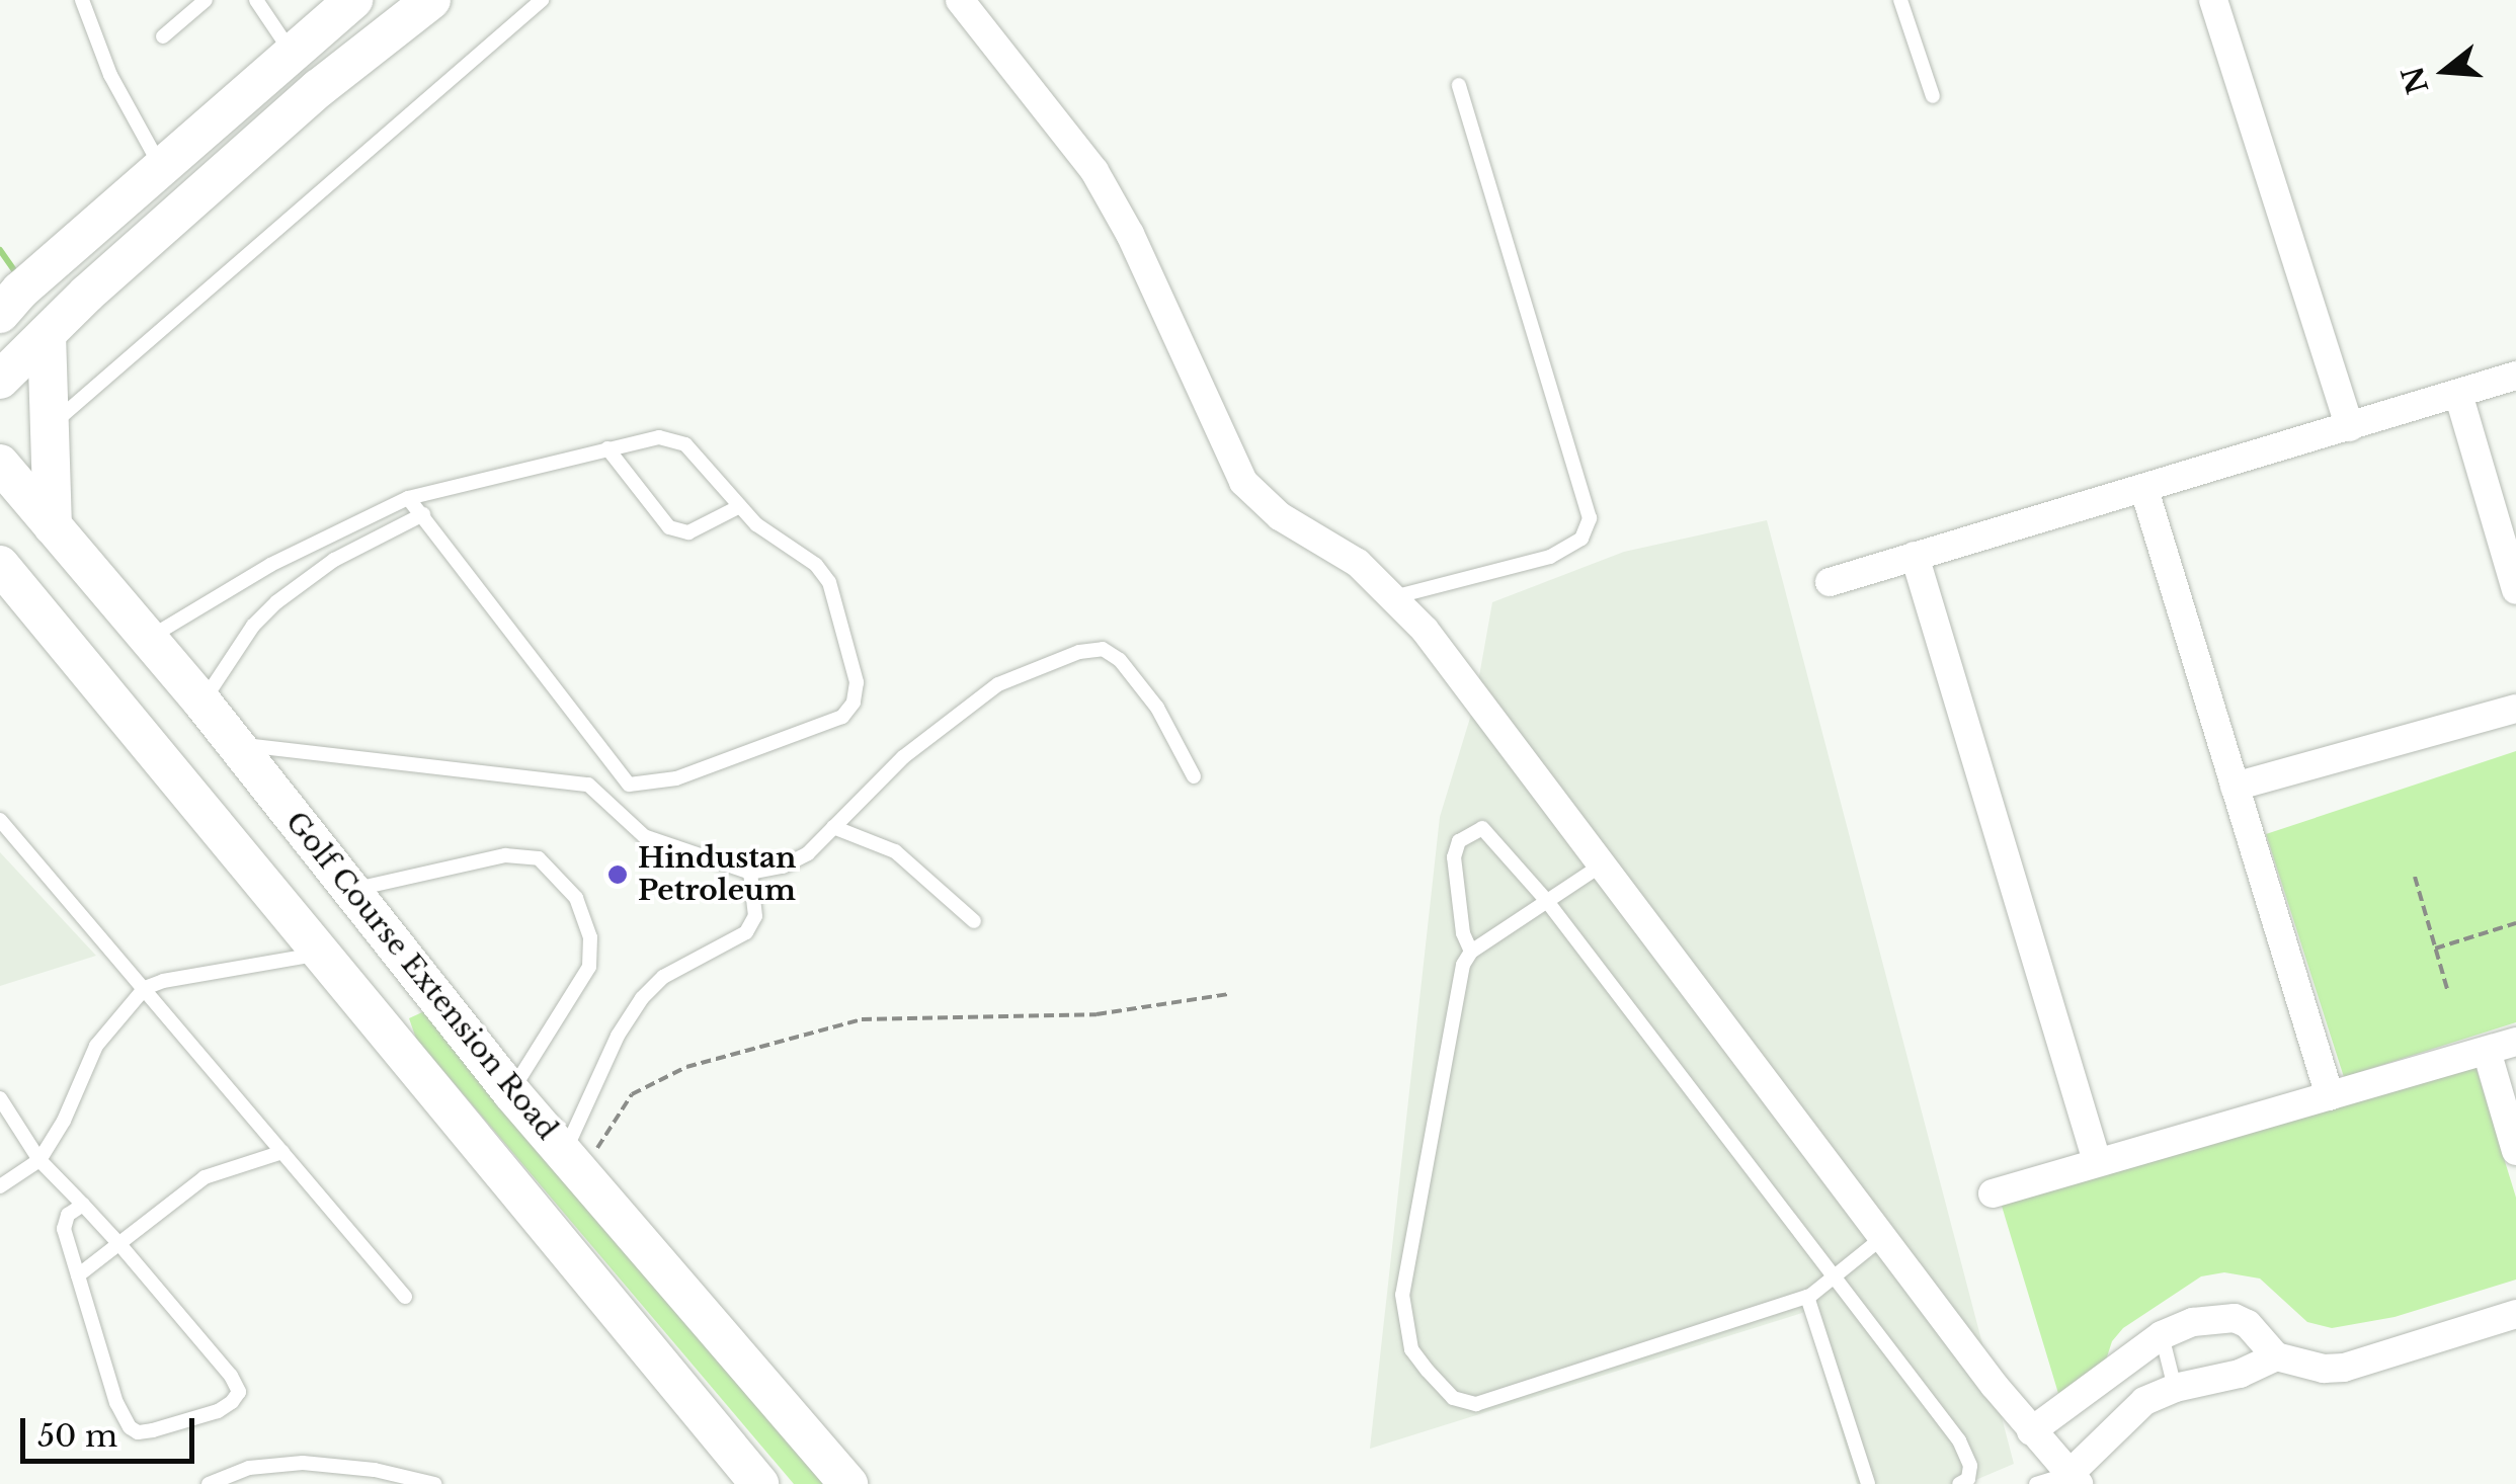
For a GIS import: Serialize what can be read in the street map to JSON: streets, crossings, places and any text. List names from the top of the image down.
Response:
{
  "streets": {
    "main road": ["Golf Course Extension Road"]
  },
  "places": ["Hindustan Petroleum"],
  "scale_bar": "50 m",
  "north": "left"
}
